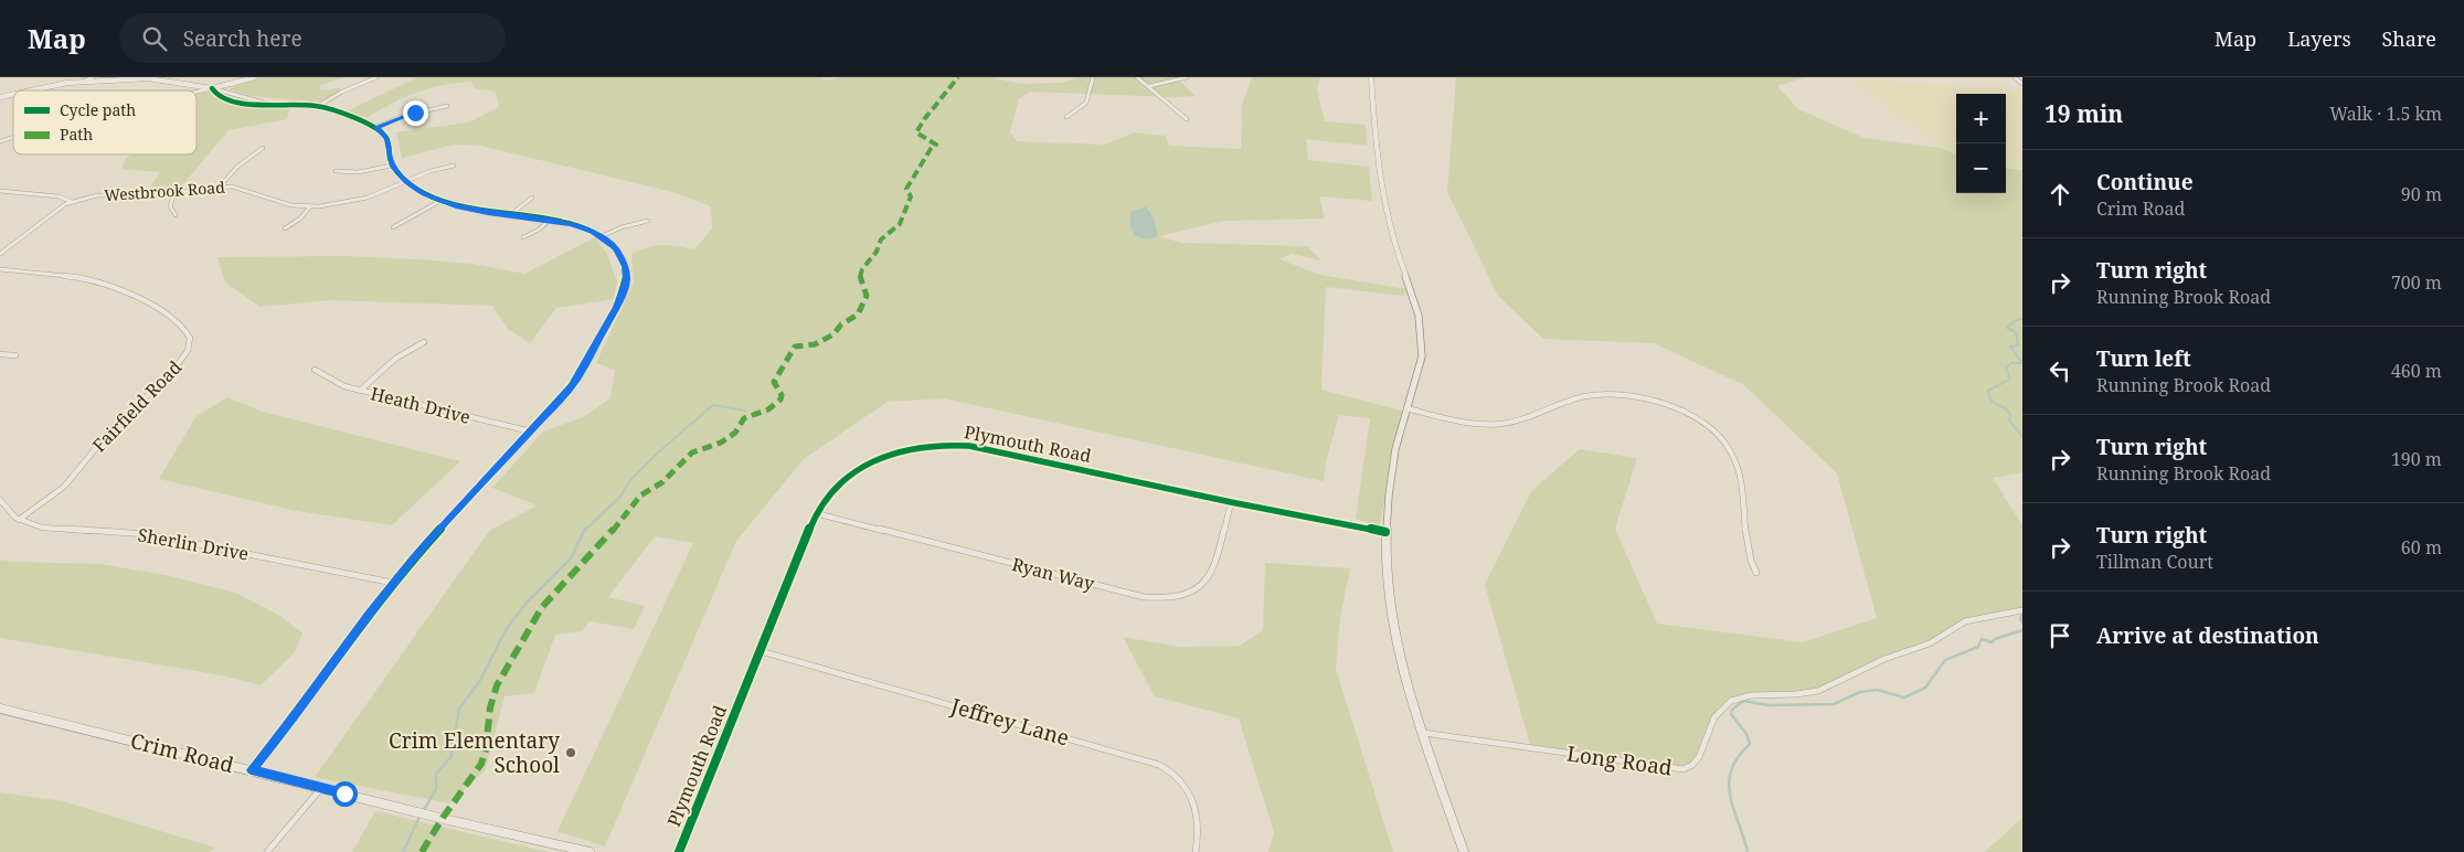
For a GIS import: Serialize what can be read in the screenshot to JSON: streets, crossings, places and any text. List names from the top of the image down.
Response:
{
  "streets": {
    "street": [
      "Westbrook Road",
      "Heath Drive",
      "Fairfield Road",
      "Plymouth Road",
      "Sherlin Drive",
      "Ryan Way",
      "Jeffrey Lane",
      "Crim Road",
      "Long Road"
    ]
  },
  "crossings": [
    ["Fairfield Road", "Sherlin Drive"],
    ["Plymouth Road", "Ryan Way"],
    ["Plymouth Road", "Jeffrey Lane"]
  ],
  "places": ["Crim Elementary School"],
  "legend": ["Cycle path", "Path"],
  "page": {
    "header": "Map",
    "search": "Search here",
    "nav": ["Map", "Layers", "Share"],
    "heading": ["19 min", "Walk · 1.5 km"],
    "map_buttons": ["+", "−"],
    "list": [
      ["Continue", "Crim Road", "90 m"],
      ["Turn right", "Running Brook Road", "700 m"],
      ["Turn left", "Running Brook Road", "460 m"],
      ["Turn right", "Running Brook Road", "190 m"],
      ["Turn right", "Tillman Court", "60 m"],
      "Arrive at destination"
    ]
  }
}
